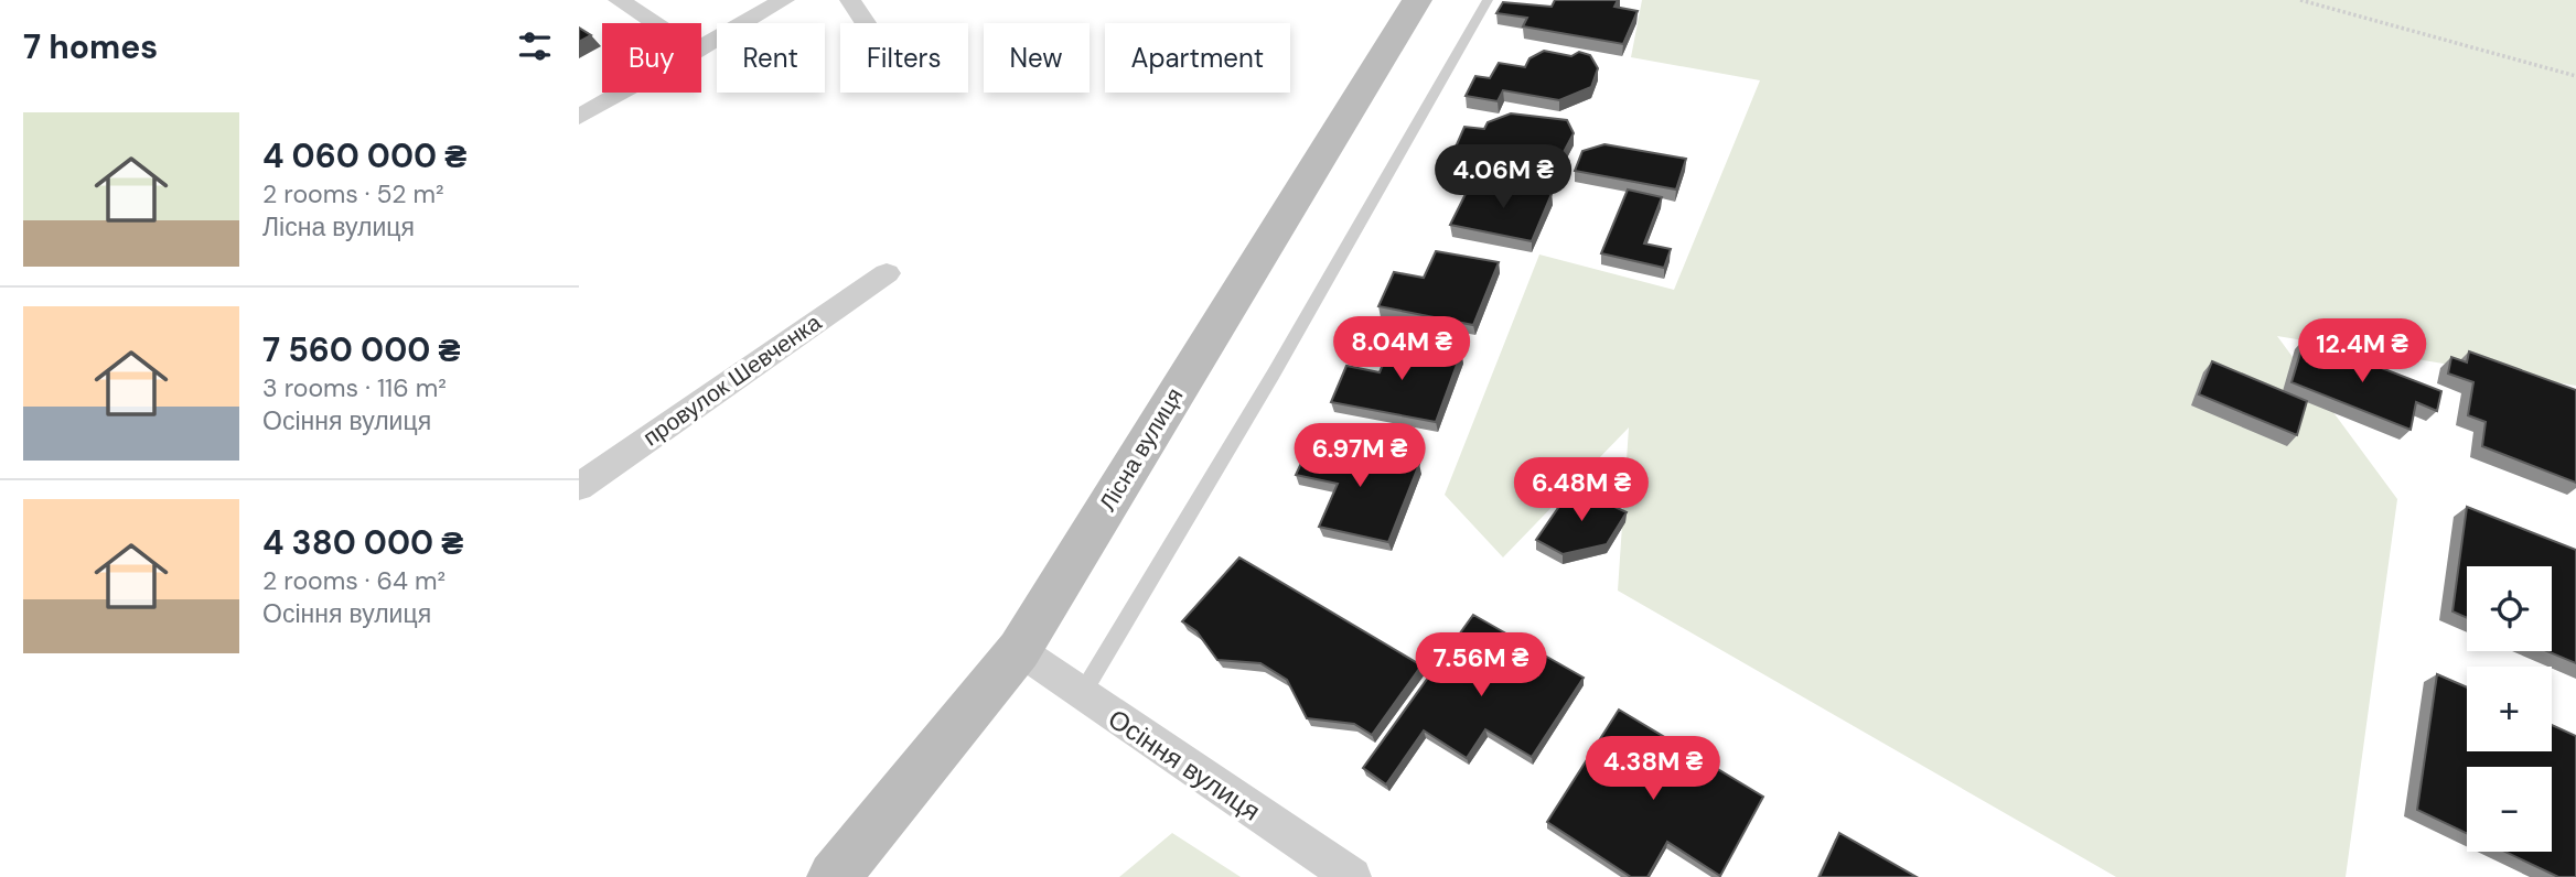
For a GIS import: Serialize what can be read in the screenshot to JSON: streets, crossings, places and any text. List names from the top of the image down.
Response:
{
  "streets": {
    "main road": ["Лісна вулиця"],
    "street": ["провулок Шевченка", "Осіння вулиця"]
  },
  "crossings": [
    ["Лісна вулиця", "Осіння вулиця"]
  ],
  "page": {
    "heading": "7 homes",
    "chip": [
      "Buy",
      "Rent",
      "Filters",
      "New",
      "Apartment"
    ],
    "list": [
      {
        "name": "4 060 000 ₴",
        "note": "2 rooms · 52 m² · Лісна вулиця"
      },
      {
        "name": "7 560 000 ₴",
        "note": "3 rooms · 116 m² · Осіння вулиця"
      },
      {
        "name": "4 380 000 ₴",
        "note": "2 rooms · 64 m² · Осіння вулиця"
      }
    ],
    "price": [
      "4.06M ₴",
      "8.04M ₴",
      "12.4M ₴",
      "6.97M ₴",
      "6.48M ₴",
      "7.56M ₴",
      "4.38M ₴"
    ],
    "map_buttons": ["+", "−"]
  }
}
